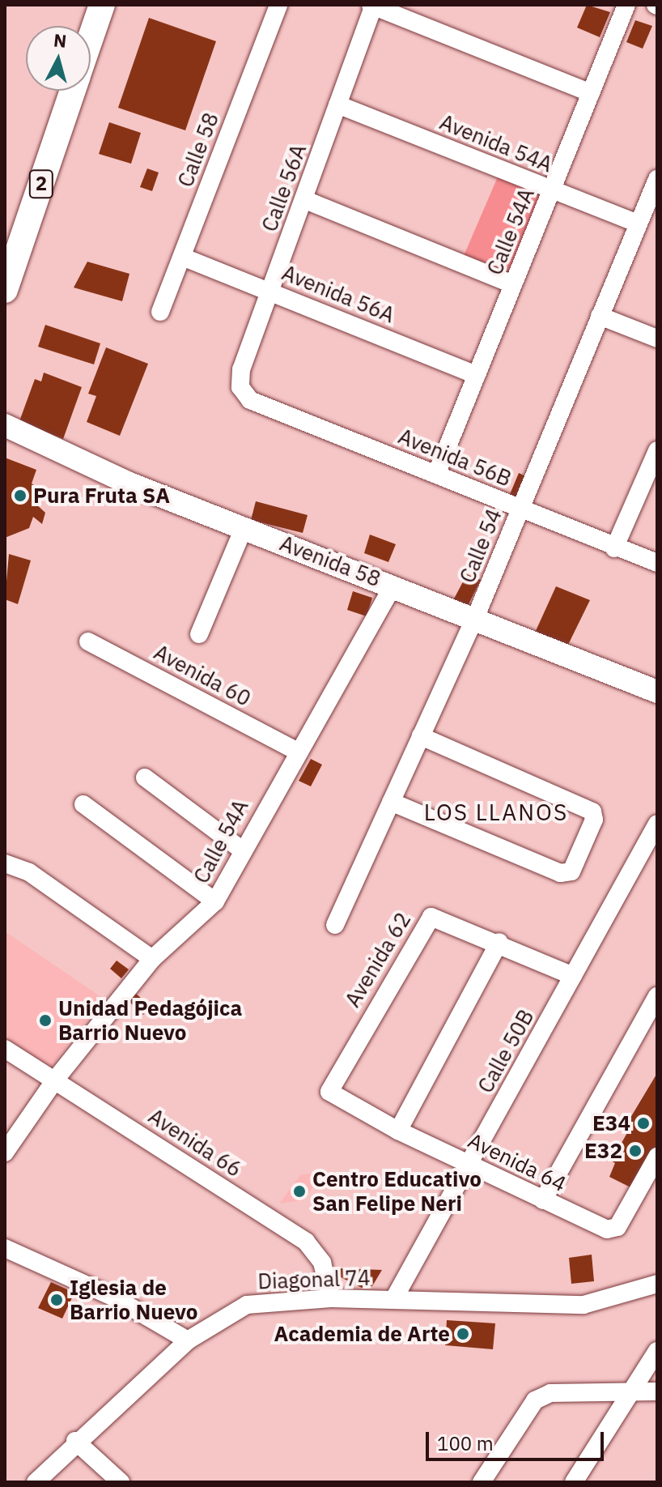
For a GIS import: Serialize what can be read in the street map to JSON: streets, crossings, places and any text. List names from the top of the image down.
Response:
{
  "streets": {
    "highway": ["2"],
    "main road": ["Avenida 58"],
    "street": [
      "Avenida 54A",
      "Calle 58",
      "Calle 56A",
      "Calle 54A",
      "Avenida 56A",
      "Avenida 56B",
      "Calle 54",
      "Avenida 60",
      "Avenida 62",
      "Calle 50B",
      "Avenida 66",
      "Avenida 64",
      "Diagonal 74"
    ]
  },
  "crossings": [
    ["Avenida 54A", "Calle 56A"],
    ["Avenida 54A", "Calle 54A"],
    ["Avenida 54A", "Calle 54"],
    ["Calle 58", "Avenida 56A"],
    ["Calle 56A", "Avenida 56A"],
    ["Calle 56A", "Avenida 56B"],
    ["Calle 54A", "Avenida 56A"],
    ["Calle 54A", "Avenida 56B"],
    ["Calle 54A", "Avenida 58"],
    ["Calle 54A", "Avenida 60"],
    ["Calle 54A", "Avenida 66"],
    ["Avenida 56B", "Calle 54"],
    ["Calle 54", "Avenida 58"],
    ["Avenida 62", "Calle 50B"],
    ["Avenida 62", "Avenida 64"],
    ["Calle 50B", "Avenida 64"],
    ["Calle 50B", "Diagonal 74"],
    ["Avenida 66", "Diagonal 74"]
  ],
  "districts": ["LOS LLANOS"],
  "places": [
    "Pura Fruta SA",
    "Unidad Pedagójica Barrio Nuevo",
    "E34",
    "E32",
    "Centro Educativo San Felipe Neri",
    "Iglesia de Barrio Nuevo",
    "Academia de Arte"
  ],
  "scale_bar": "100 m",
  "north": "top"
}
